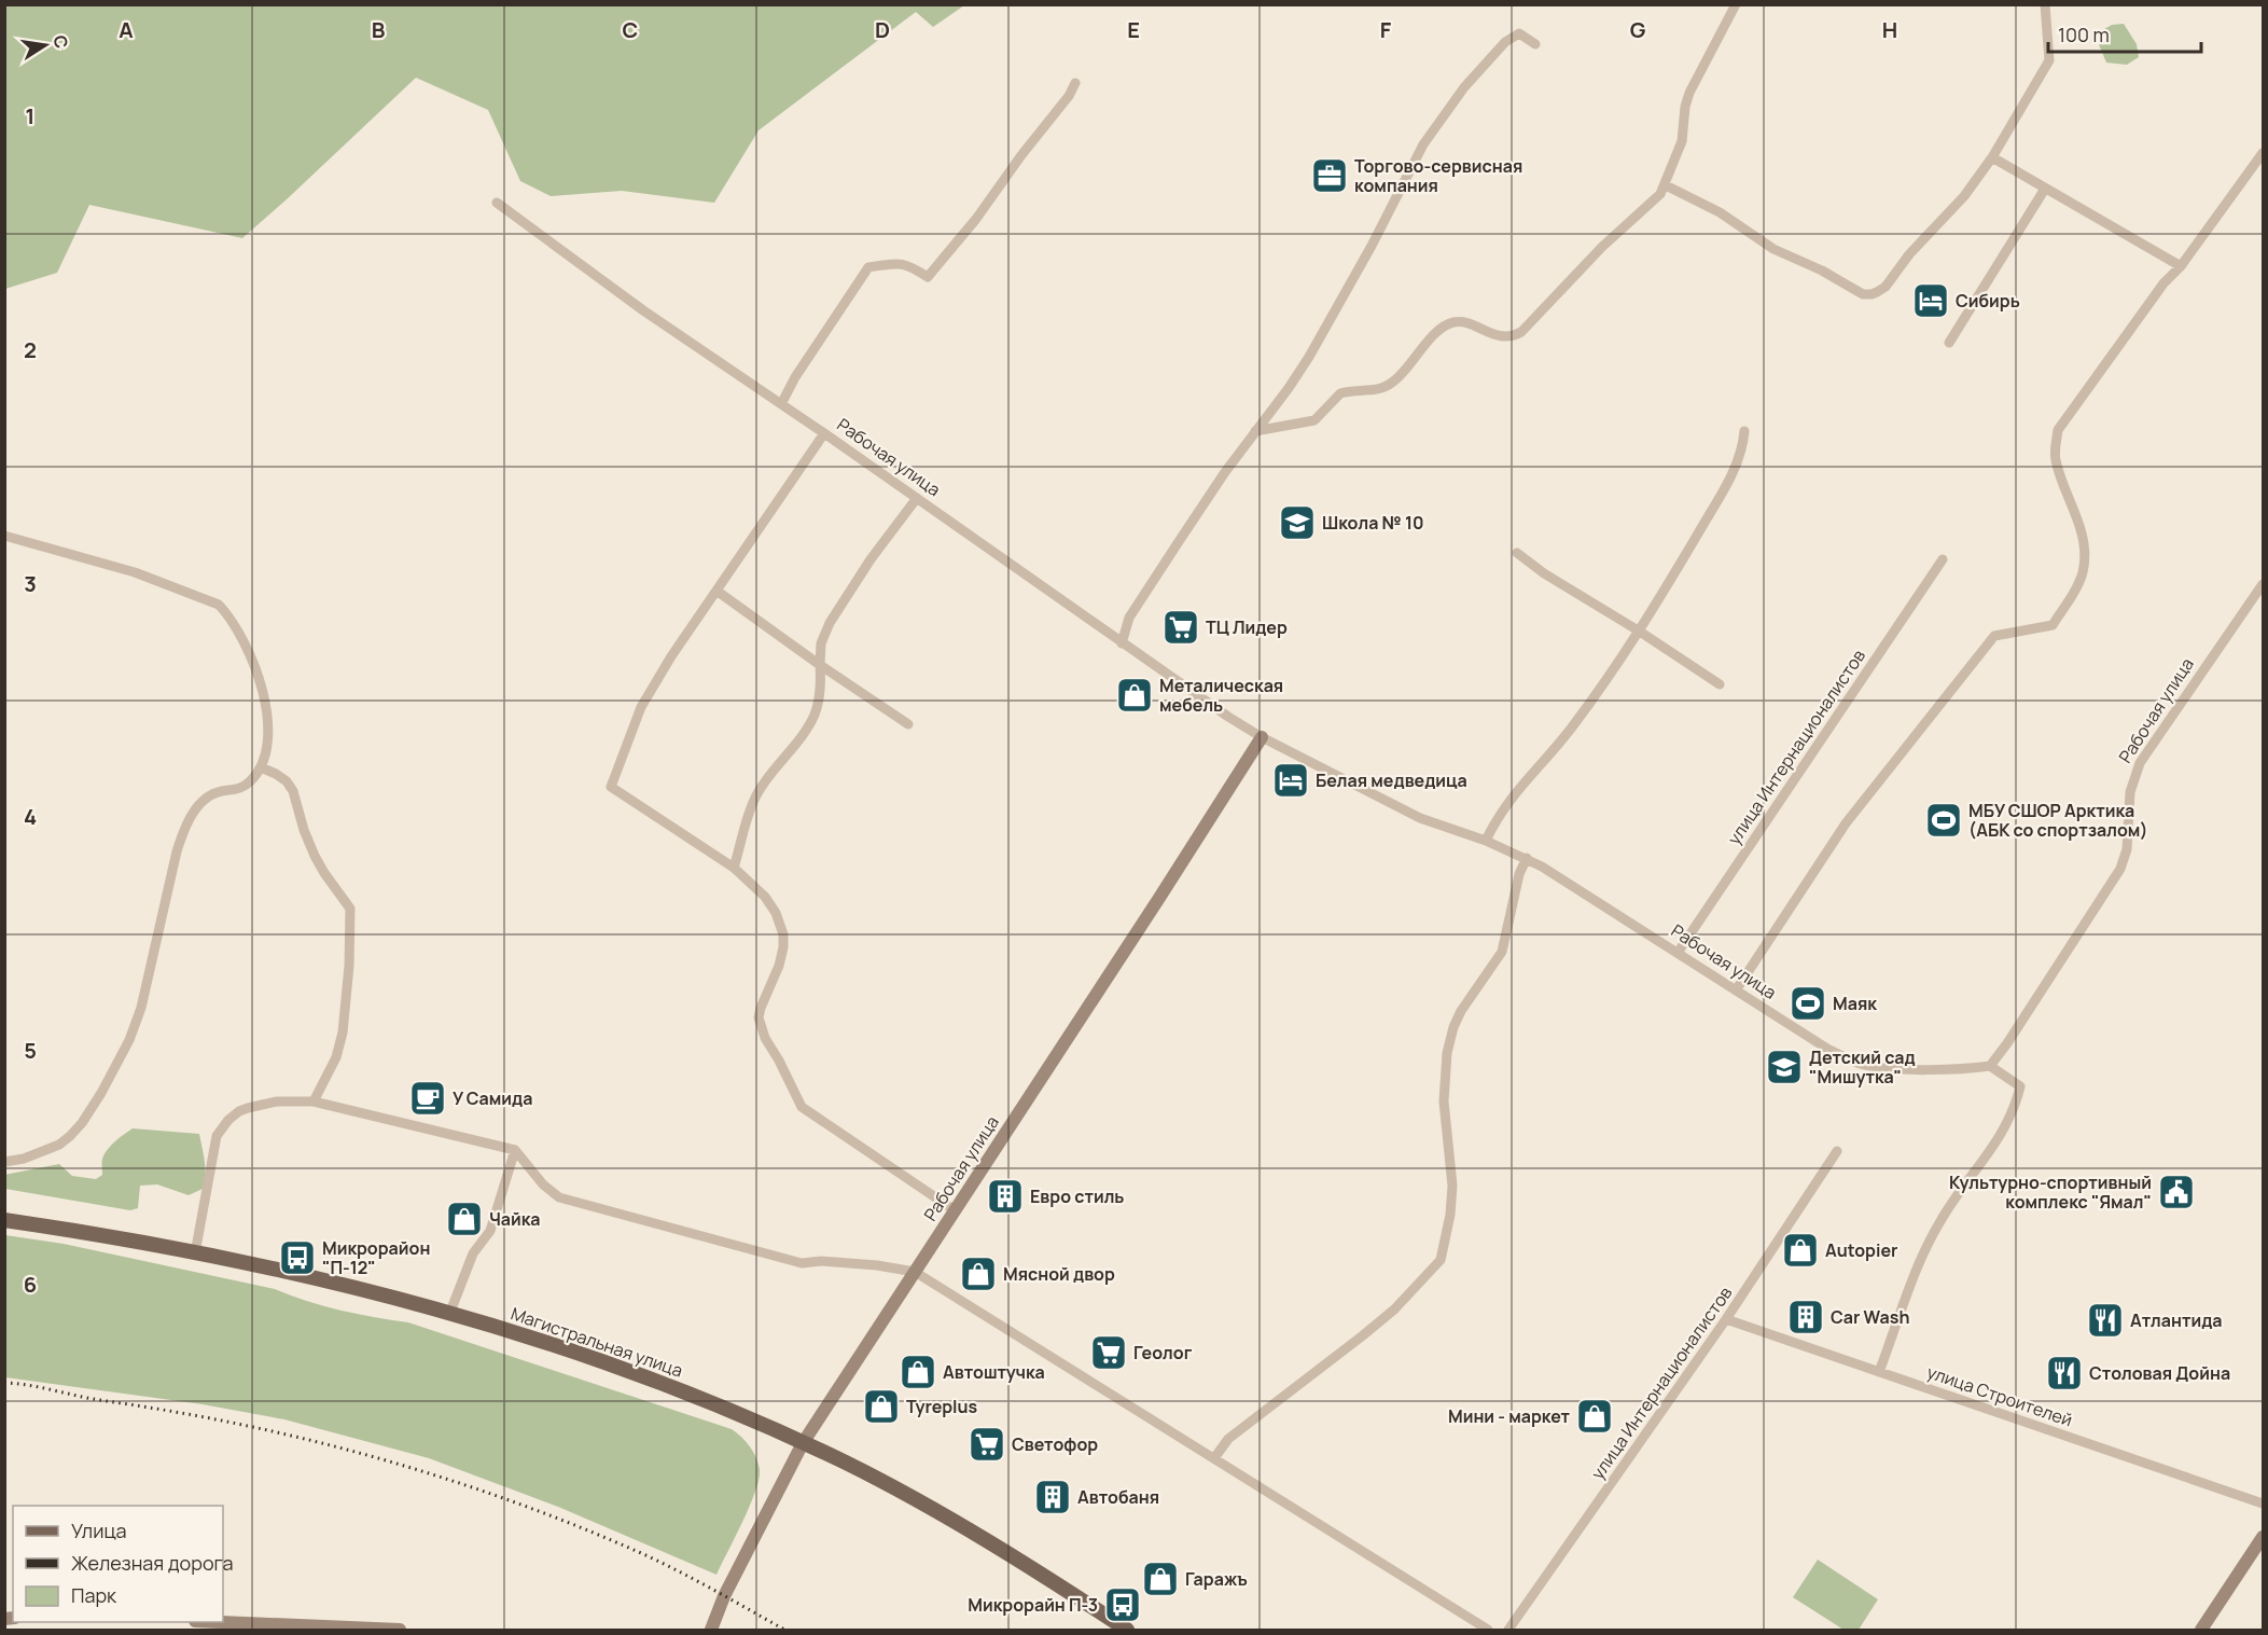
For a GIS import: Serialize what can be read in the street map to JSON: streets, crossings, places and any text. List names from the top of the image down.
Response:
{
  "streets": {
    "main road": ["Магистральная улица"],
    "street": ["Рабочая улица", "улица Интернационалистов", "улица Строителей"]
  },
  "crossings": [
    ["Рабочая улица", "улица Интернационалистов"],
    ["Рабочая улица", "Магистральная улица"],
    ["улица Интернационалистов", "улица Строителей"]
  ],
  "places": {
    "office": ["Торгово-сервисная компания"],
    "hotel": ["Сибирь", "Белая медведица"],
    "school or university": ["Школа № 10", "Детский сад \"Мишутка\""],
    "supermarket": ["ТЦ Лидер", "Геолог", "Светофор"],
    "shop": [
      "Металическая мебель",
      "Чайка",
      "Autopier",
      "Мясной двор",
      "Автоштучка",
      "Tyreplus",
      "Мини - маркет",
      "Гаражъ"
    ],
    "sports": ["МБУ СШОР Арктика (АБК со спортзалом)", "Маяк"],
    "cafe": ["У Самида"],
    "public building": ["Культурно-спортивный комплекс \"Ямал\""],
    "building": ["Евро стиль", "Car Wash", "Автобаня"],
    "bus stop": ["Микрорайон \"П-12\"", "Микрорайн П-3"],
    "restaurant": ["Атлантида", "Столовая Дойна"]
  },
  "legend": ["Улица", "Железная дорога", "Парк"],
  "scale_bar": "100 m",
  "north": "right",
  "grid": {
    "columns": [
      "A",
      "B",
      "C",
      "D",
      "E",
      "F",
      "G",
      "H"
    ],
    "rows": [
      "1",
      "2",
      "3",
      "4",
      "5",
      "6"
    ]
  }
}
